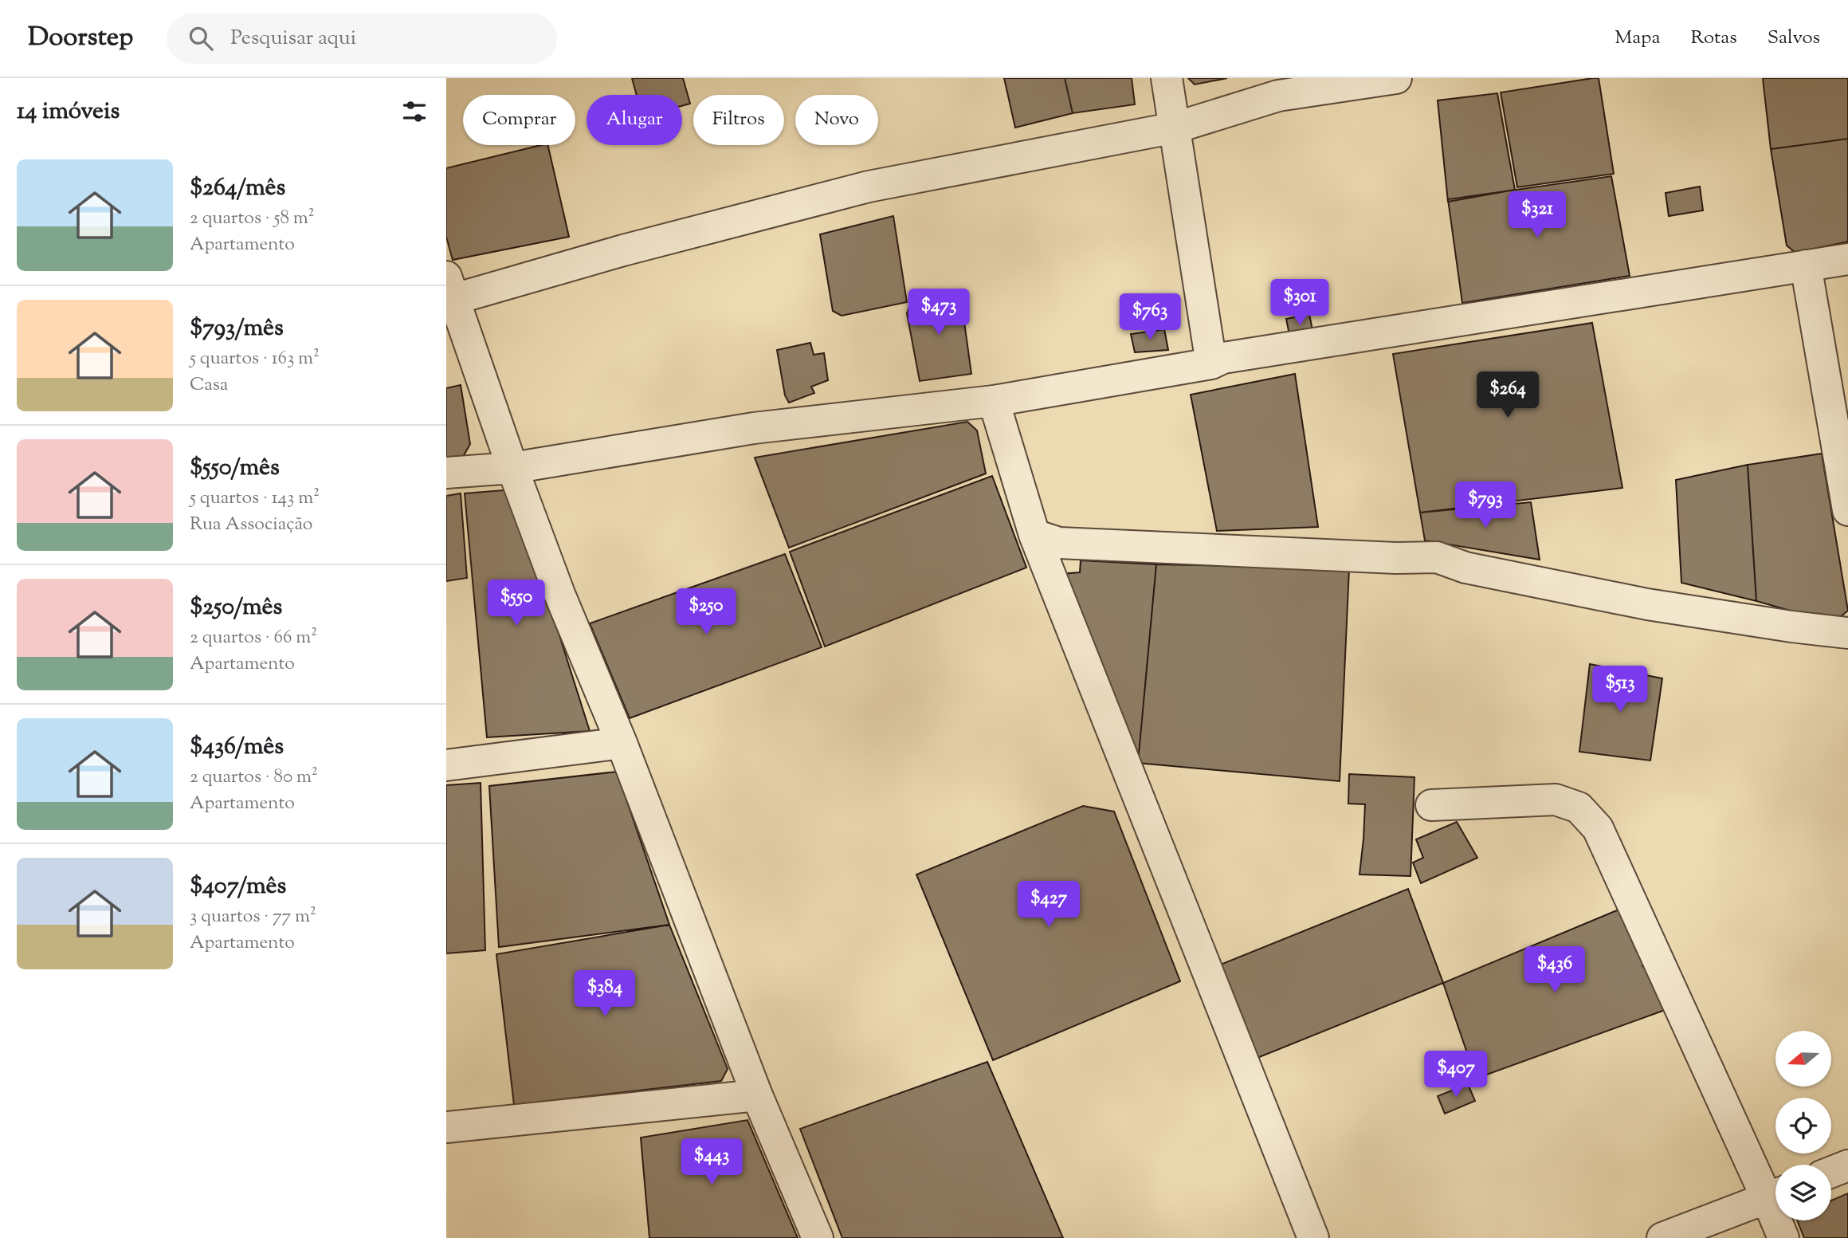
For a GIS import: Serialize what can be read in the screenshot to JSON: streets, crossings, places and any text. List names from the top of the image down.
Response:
{
  "north": "left",
  "page": {
    "header": "Doorstep",
    "search": "Pesquisar aqui",
    "nav": ["Mapa", "Rotas", "Salvos"],
    "heading": "14 imóveis",
    "chip": [
      "Comprar",
      "Alugar",
      "Filtros",
      "Novo"
    ],
    "list": [
      {
        "name": "$264/mês",
        "note": "2 quartos · 58 m² · Apartamento"
      },
      {
        "name": "$793/mês",
        "note": "5 quartos · 163 m² · Casa"
      },
      {
        "name": "$550/mês",
        "note": "5 quartos · 143 m² · Rua Associação"
      },
      {
        "name": "$250/mês",
        "note": "2 quartos · 66 m² · Apartamento"
      },
      {
        "name": "$436/mês",
        "note": "2 quartos · 80 m² · Apartamento"
      },
      {
        "name": "$407/mês",
        "note": "3 quartos · 77 m² · Apartamento"
      }
    ],
    "price": [
      "$321",
      "$301",
      "$473",
      "$763",
      "$264",
      "$793",
      "$550",
      "$250",
      "$513",
      "$427",
      "$436",
      "$384",
      "$407",
      "$443"
    ]
  }
}
